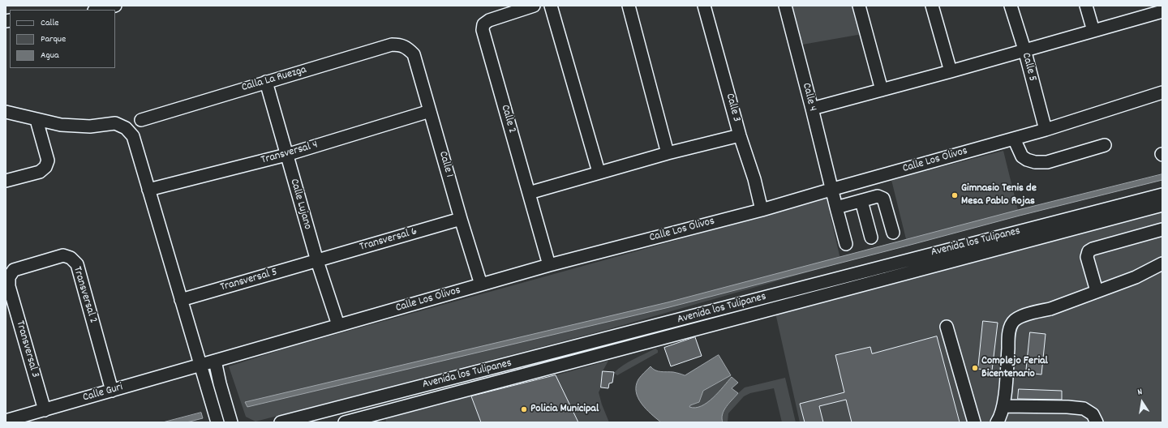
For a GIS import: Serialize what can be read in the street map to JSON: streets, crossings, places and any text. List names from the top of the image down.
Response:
{
  "streets": {
    "street": [
      "Calle 5",
      "Calla La Ruezga",
      "Calle 4",
      "Calle 3",
      "Calle 2",
      "Transversal 4",
      "Calle Los Olivos",
      "Calle 1",
      "Calle Lujano",
      "Transversal 6",
      "Avenida los Tulipanes",
      "Transversal 5",
      "Transversal 2",
      "Transversal 3",
      "Calle Guri"
    ]
  },
  "crossings": [
    ["Calle 5", "Calle Los Olivos"],
    ["Calla La Ruezga", "Calle 1"],
    ["Calla La Ruezga", "Calle Lujano"],
    ["Calle 4", "Calle Los Olivos"],
    ["Calle 3", "Calle Los Olivos"],
    ["Calle 2", "Calle Los Olivos"],
    ["Transversal 4", "Calle 1"],
    ["Transversal 4", "Calle Lujano"],
    ["Calle Los Olivos", "Calle 1"],
    ["Calle Los Olivos", "Calle Lujano"],
    ["Calle Los Olivos", "Calle Guri"],
    ["Calle 1", "Transversal 6"],
    ["Calle Lujano", "Transversal 6"],
    ["Calle Lujano", "Transversal 5"],
    ["Transversal 6", "Transversal 5"],
    ["Transversal 2", "Transversal 3"],
    ["Transversal 2", "Calle Guri"],
    ["Transversal 3", "Calle Guri"]
  ],
  "places": ["Gimnasio Tenis de Mesa Pablo Rojas", "Complejo Ferial Bicentenario", "Policia Municipal"],
  "legend": ["Calle", "Parque", "Agua"],
  "north": "top"
}
